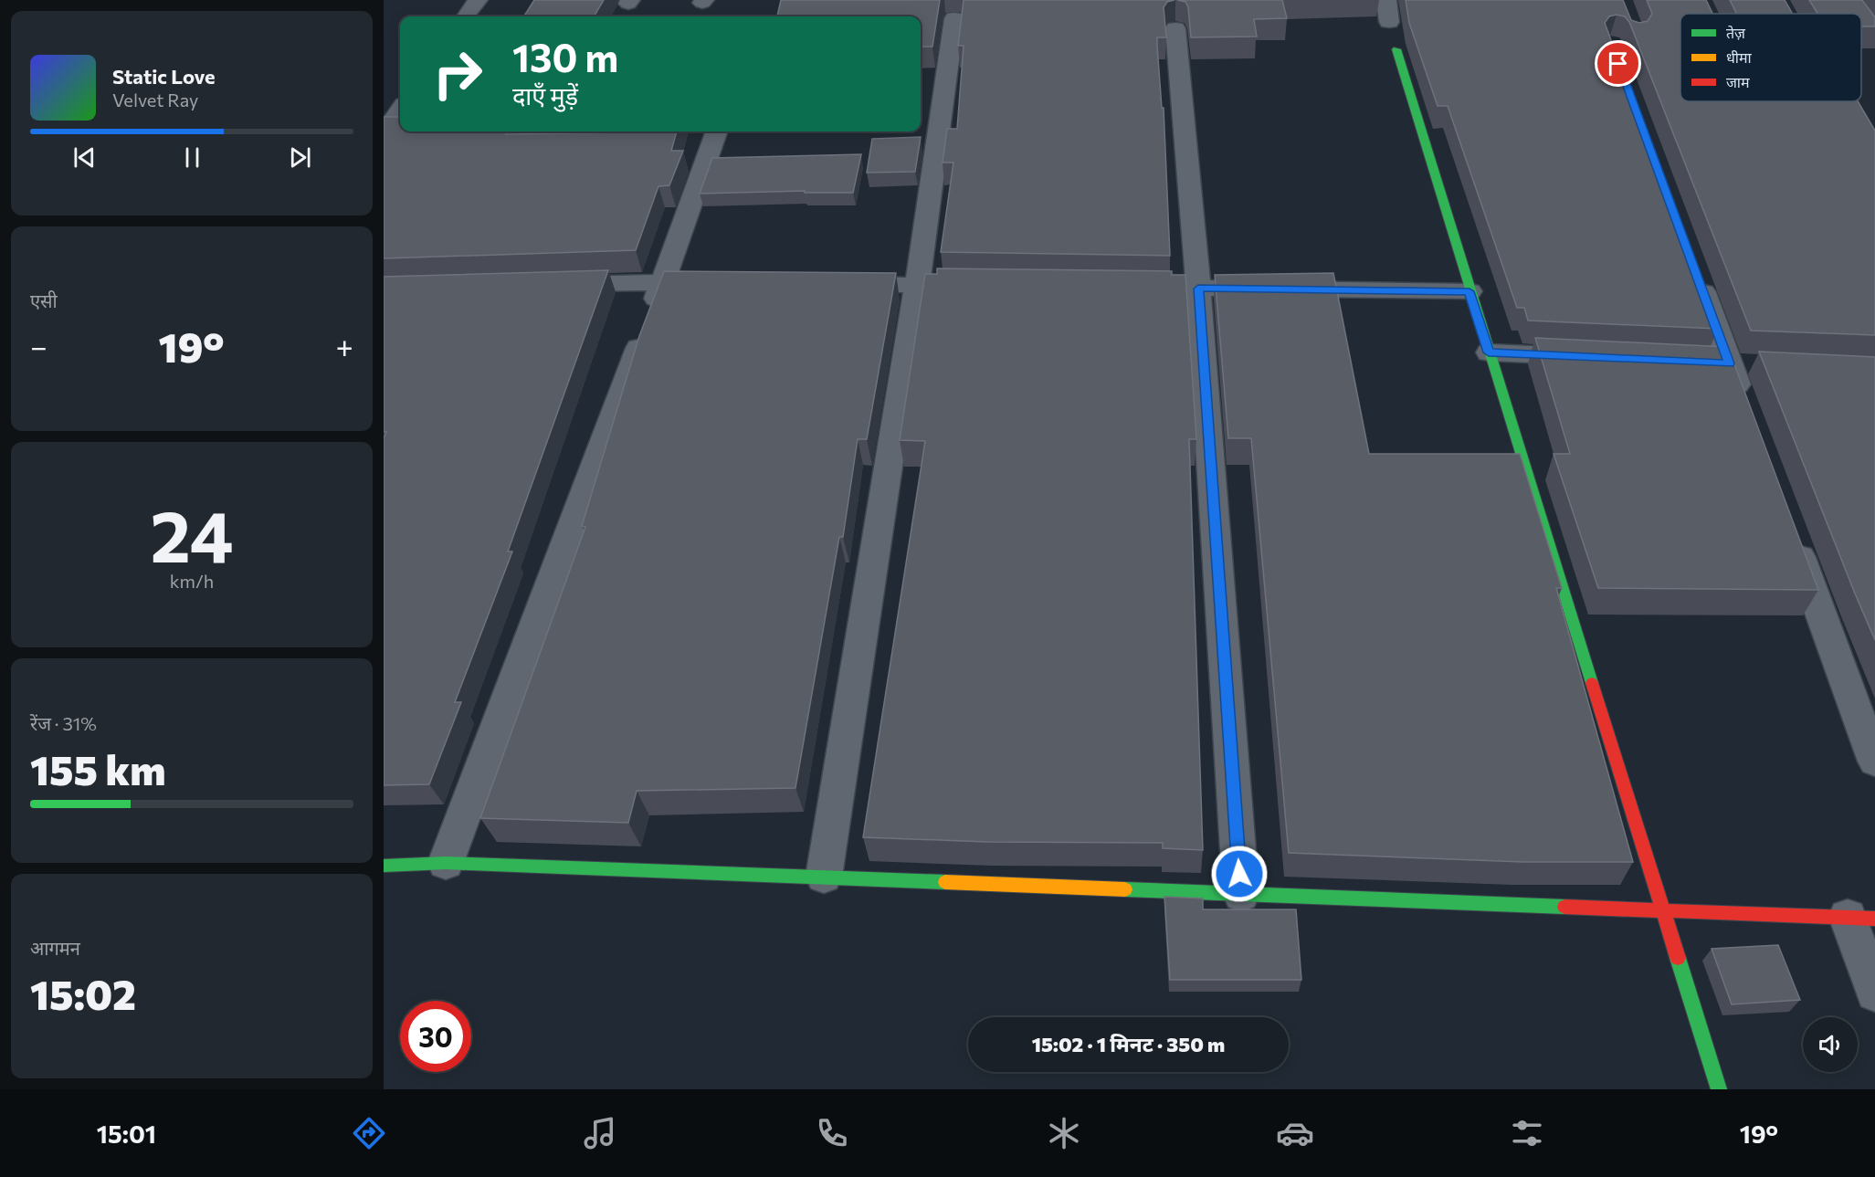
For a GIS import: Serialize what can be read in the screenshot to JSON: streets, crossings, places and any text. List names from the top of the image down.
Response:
{
  "legend": ["तेज़", "धीमा", "जाम"],
  "page": {
    "turn": ["130 m", "दाएँ मुड़ें"],
    "song": ["Static Love", "Velvet Ray"],
    "tile": [
      "एसी",
      ["24", "km/h"],
      ["रेंज · 31%", "155 km"],
      ["आगमन", "15:02"]
    ],
    "heat": ["−", "19°", "+"],
    "limit": "30",
    "trip": "15:02 · 1 मिनट · 350 m",
    "tabs": ["15:01", "19°"]
  }
}
